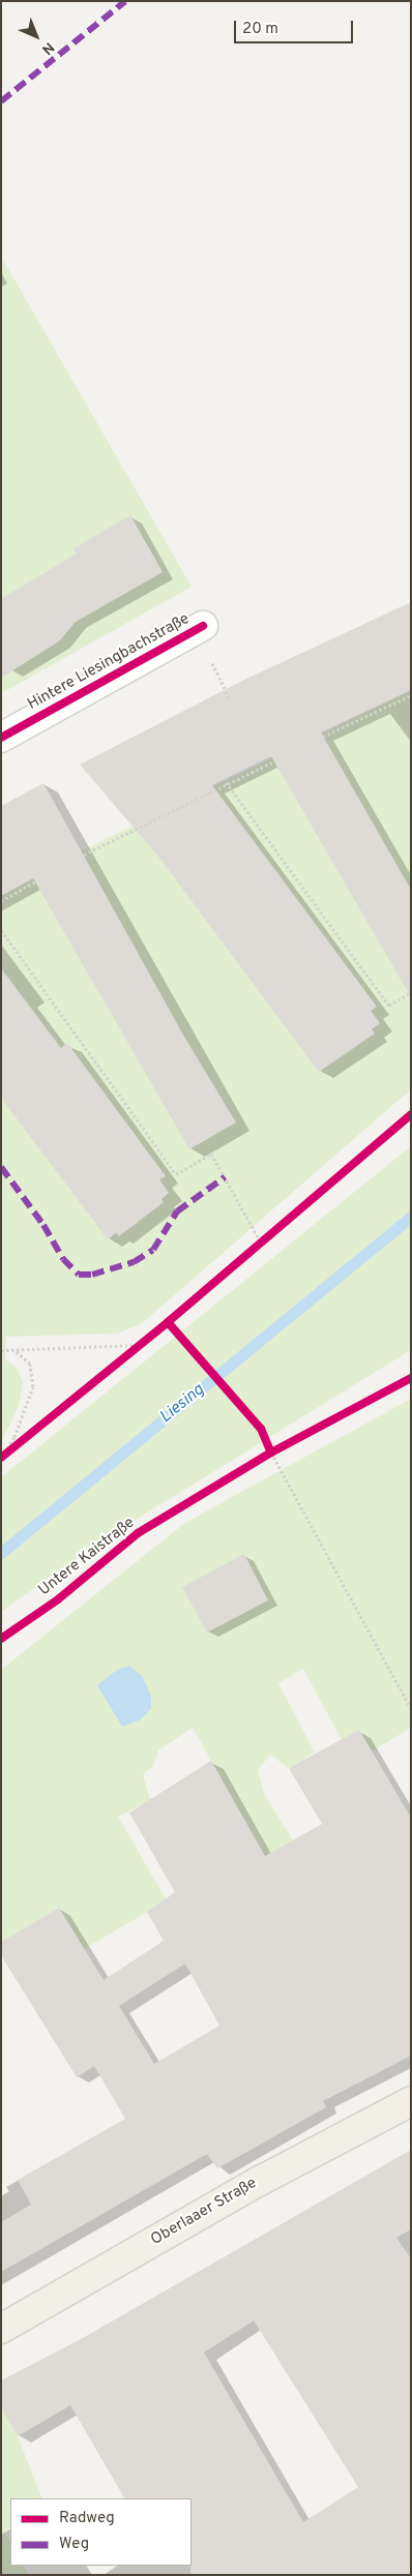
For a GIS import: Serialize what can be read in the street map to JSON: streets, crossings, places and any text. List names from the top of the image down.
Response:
{
  "streets": {
    "main road": ["Oberlaaer Straße"],
    "street": ["Hintere Liesingbachstraße"],
    "cycle path": ["Untere Kaistraße"]
  },
  "water": ["Liesing"],
  "legend": ["Radweg", "Weg"],
  "scale_bar": "20 m",
  "north": "bottom right"
}
